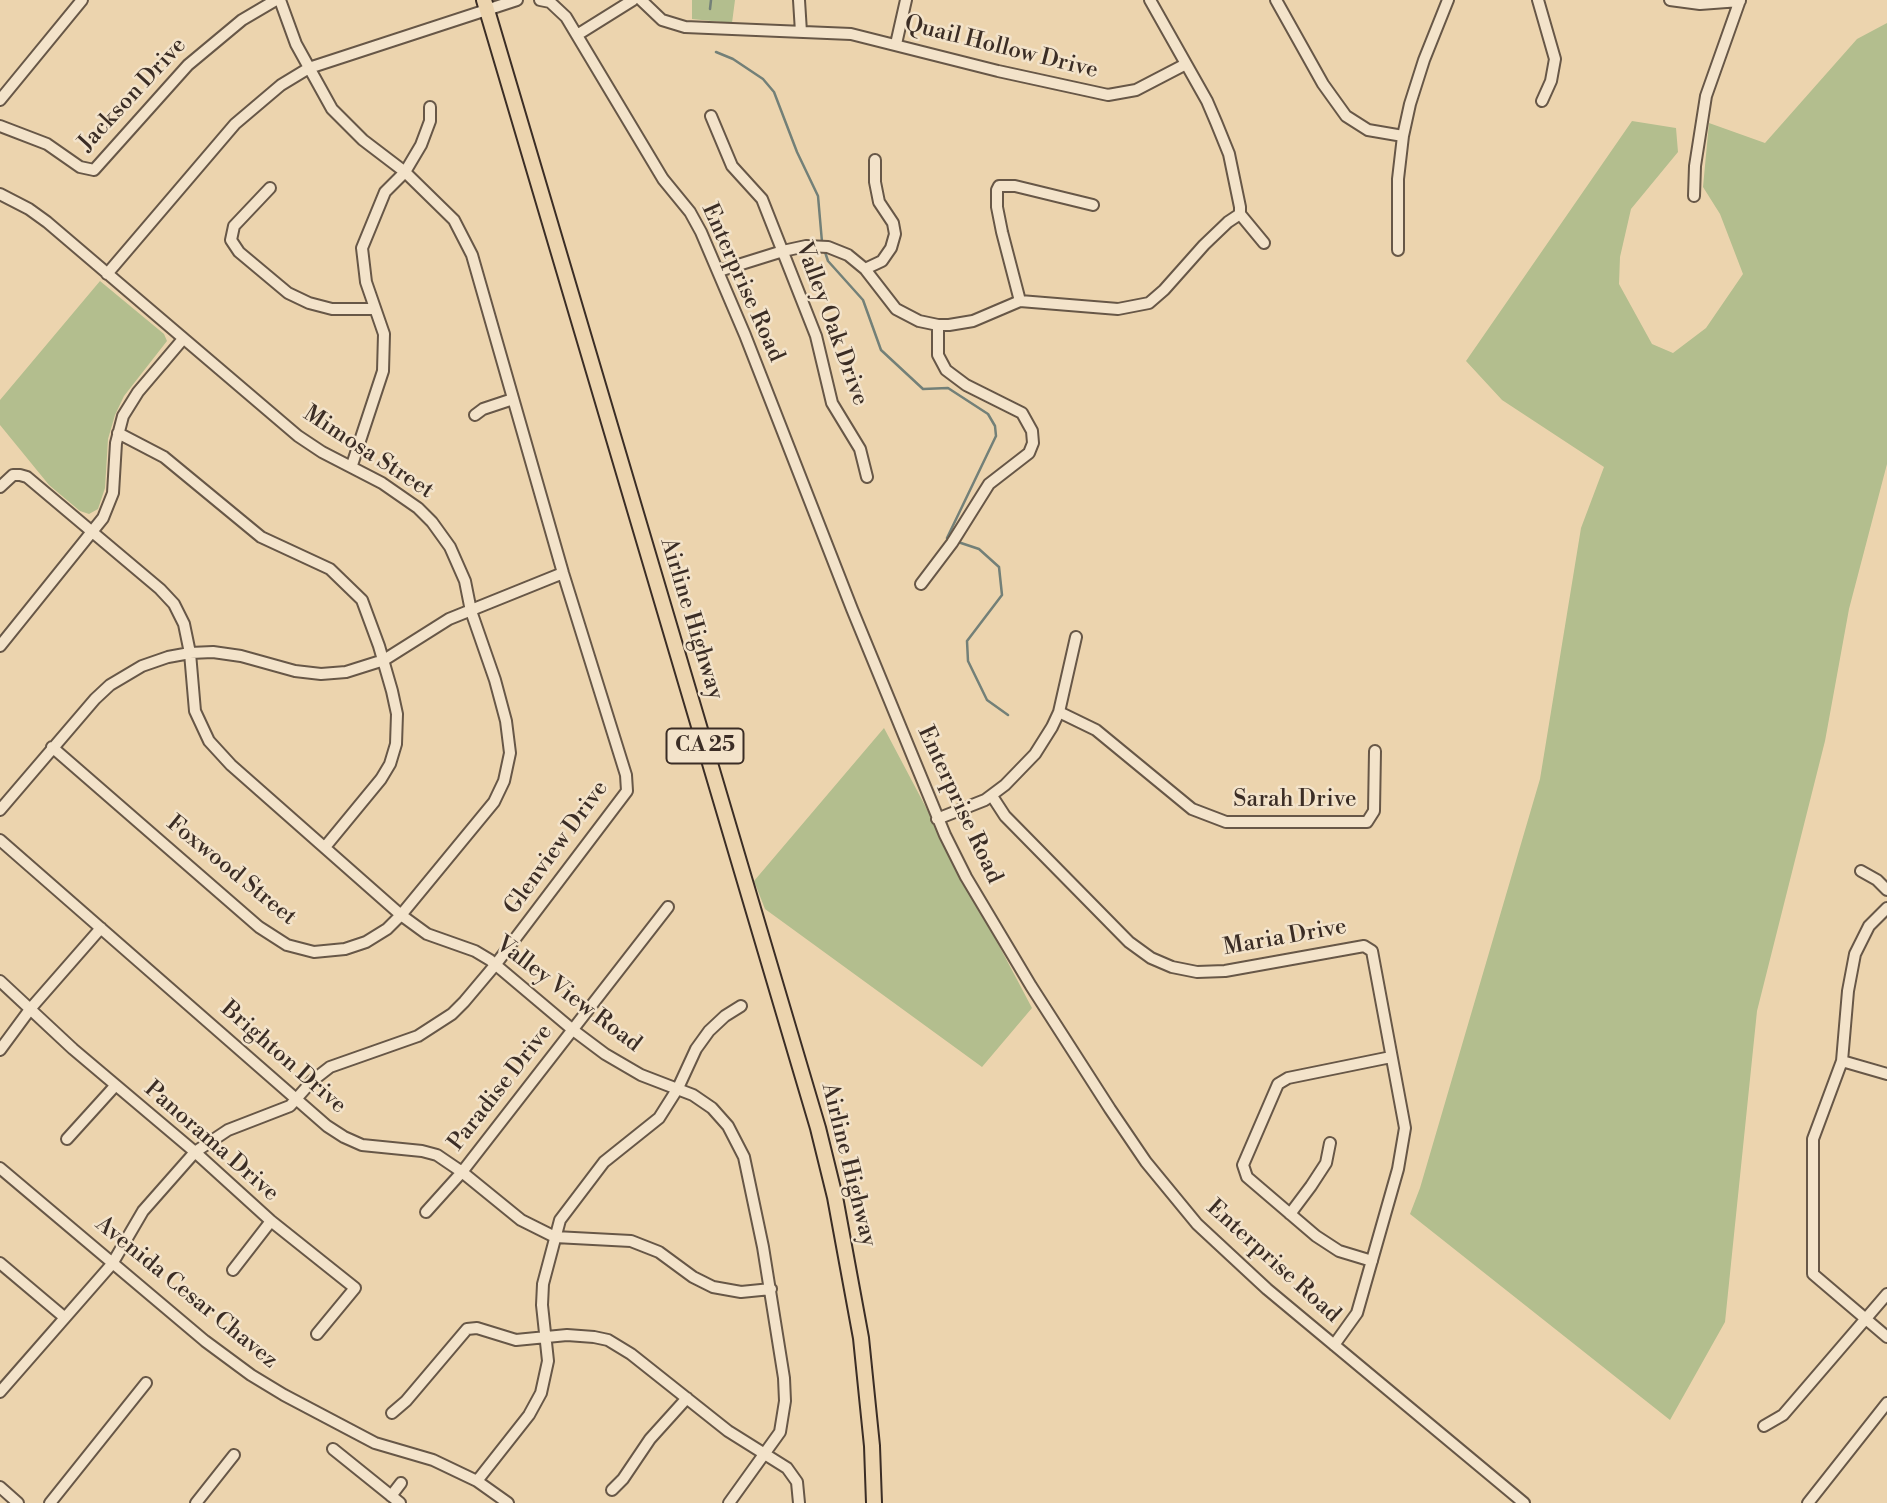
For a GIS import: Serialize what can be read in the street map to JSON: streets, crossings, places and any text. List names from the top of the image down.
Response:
{
  "streets": {
    "main road": ["Airline Highway", "CA 25"],
    "street": [
      "Quail Hollow Drive",
      "Jackson Drive",
      "Enterprise Road",
      "Valley Oak Drive",
      "Mimosa Street",
      "Sarah Drive",
      "Glenview Drive",
      "Foxwood Street",
      "Maria Drive",
      "Valley View Road",
      "Brighton Drive",
      "Paradise Drive",
      "Panorama Drive",
      "Avenida Cesar Chavez"
    ]
  },
  "crossings": [
    ["Jackson Drive", "Glenview Drive"],
    ["Enterprise Road", "Maria Drive"],
    ["Mimosa Street", "Foxwood Street"],
    ["Mimosa Street", "Valley View Road"],
    ["Glenview Drive", "Valley View Road"],
    ["Glenview Drive", "Brighton Drive"],
    ["Glenview Drive", "Panorama Drive"],
    ["Glenview Drive", "Avenida Cesar Chavez"],
    ["Foxwood Street", "Valley View Road"],
    ["Valley View Road", "Brighton Drive"],
    ["Valley View Road", "Paradise Drive"],
    ["Brighton Drive", "Paradise Drive"]
  ]
}
